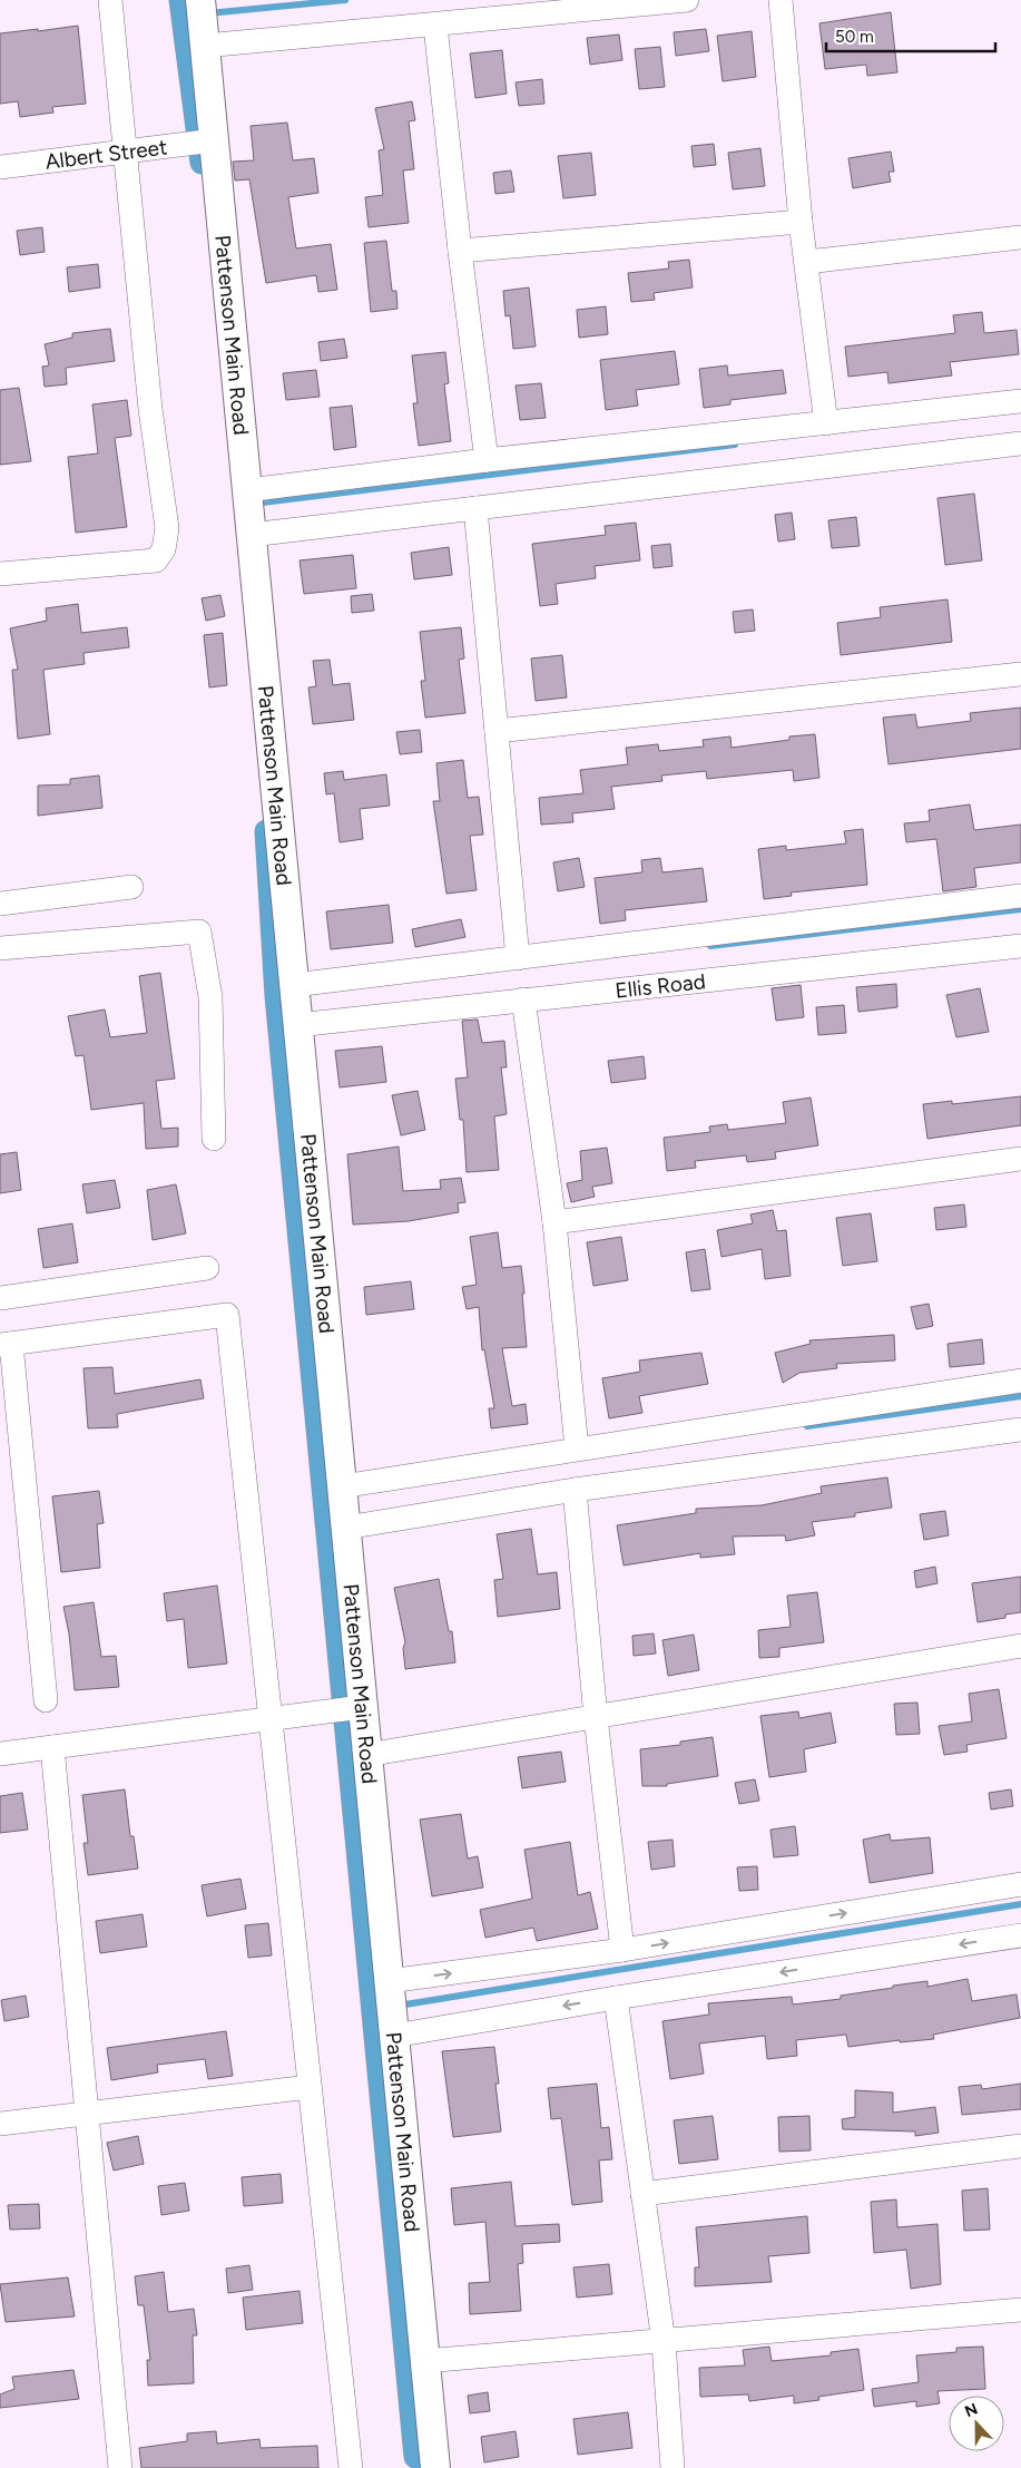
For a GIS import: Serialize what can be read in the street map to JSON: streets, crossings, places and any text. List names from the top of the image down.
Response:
{
  "streets": {
    "street": ["Albert Street", "Pattenson Main Road", "Ellis Road"]
  },
  "crossings": [
    ["Albert Street", "Pattenson Main Road"],
    ["Pattenson Main Road", "Ellis Road"]
  ],
  "scale_bar": "50 m",
  "north": "top"
}
